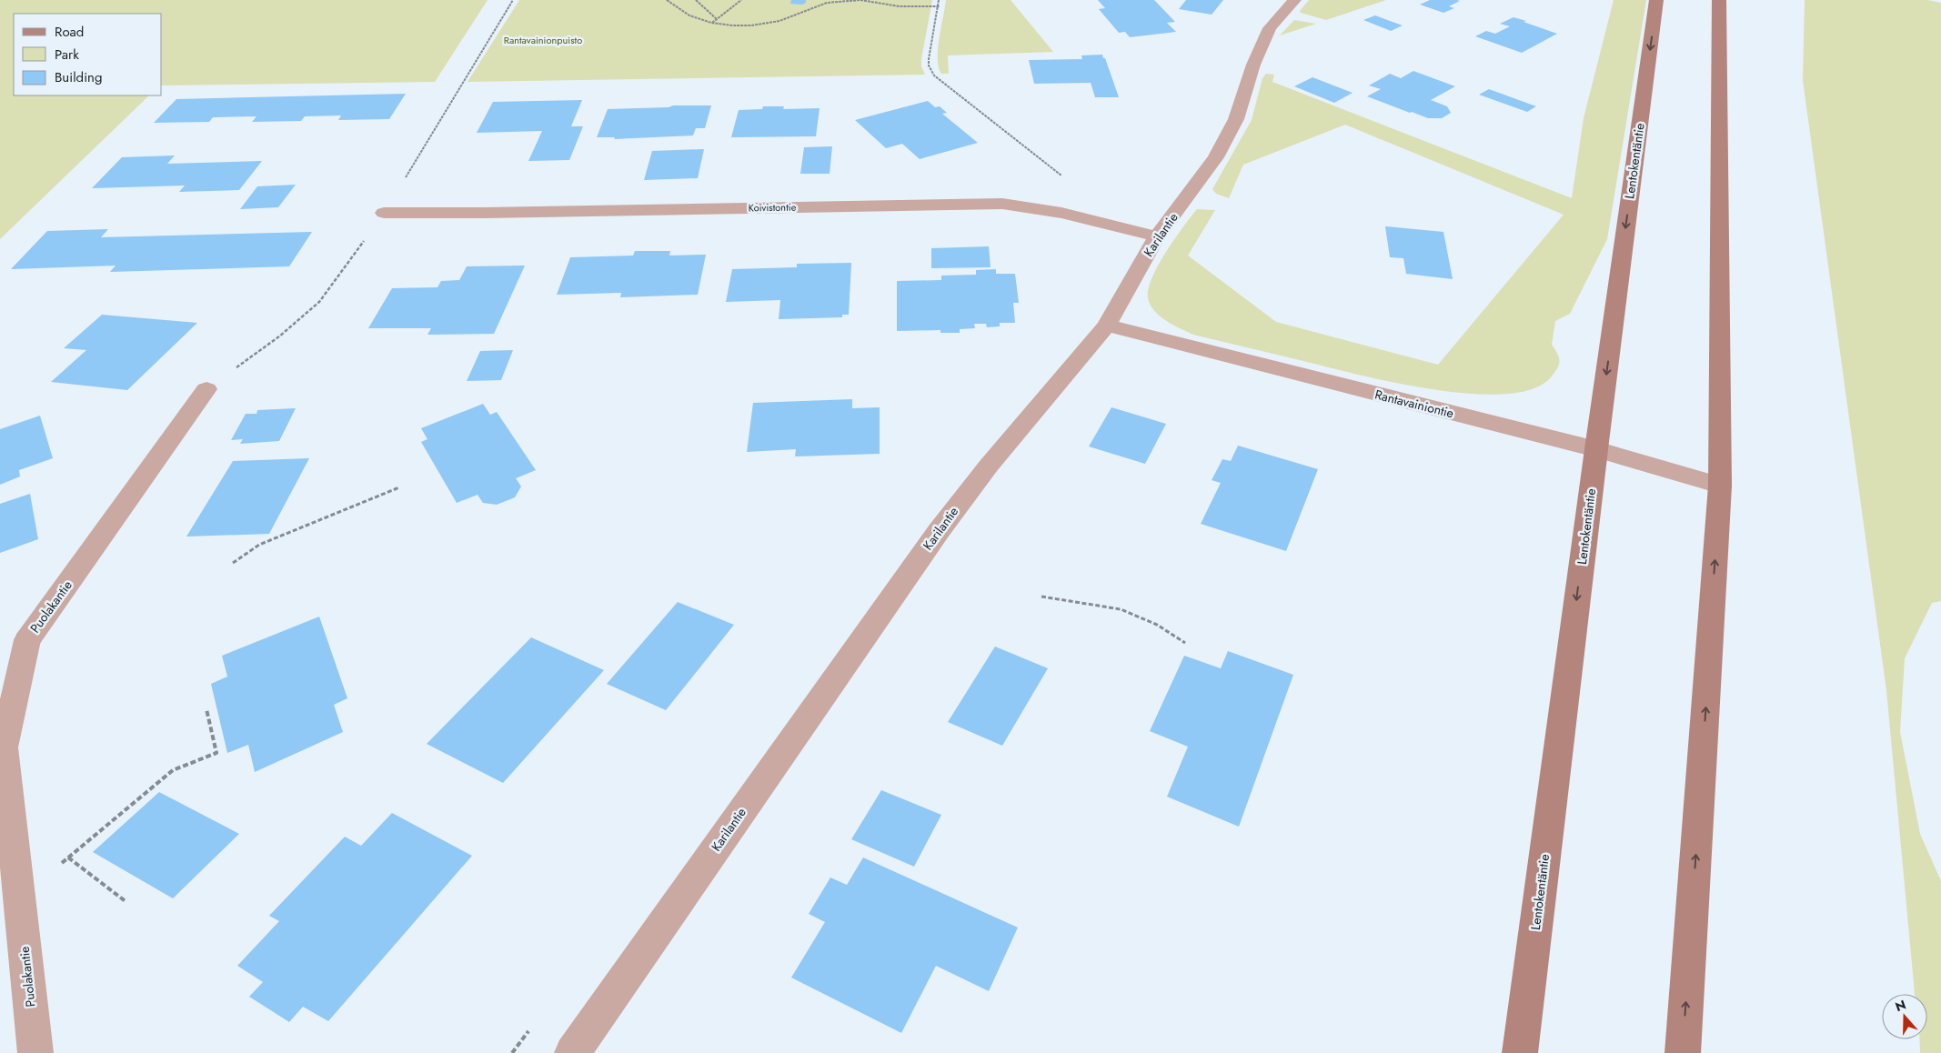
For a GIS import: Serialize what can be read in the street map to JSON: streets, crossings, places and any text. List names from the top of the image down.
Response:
{
  "streets": {
    "main road": ["Lentokentäntie"],
    "street": [
      "Koivistontie",
      "Karilantie",
      "Rantavainiontie",
      "Puolakantie"
    ]
  },
  "crossings": [
    ["Lentokentäntie", "Rantavainiontie"],
    ["Koivistontie", "Karilantie"],
    ["Karilantie", "Rantavainiontie"]
  ],
  "parks": ["Rantavainionpuisto"],
  "legend": ["Road", "Park", "Building"],
  "north": "top"
}
